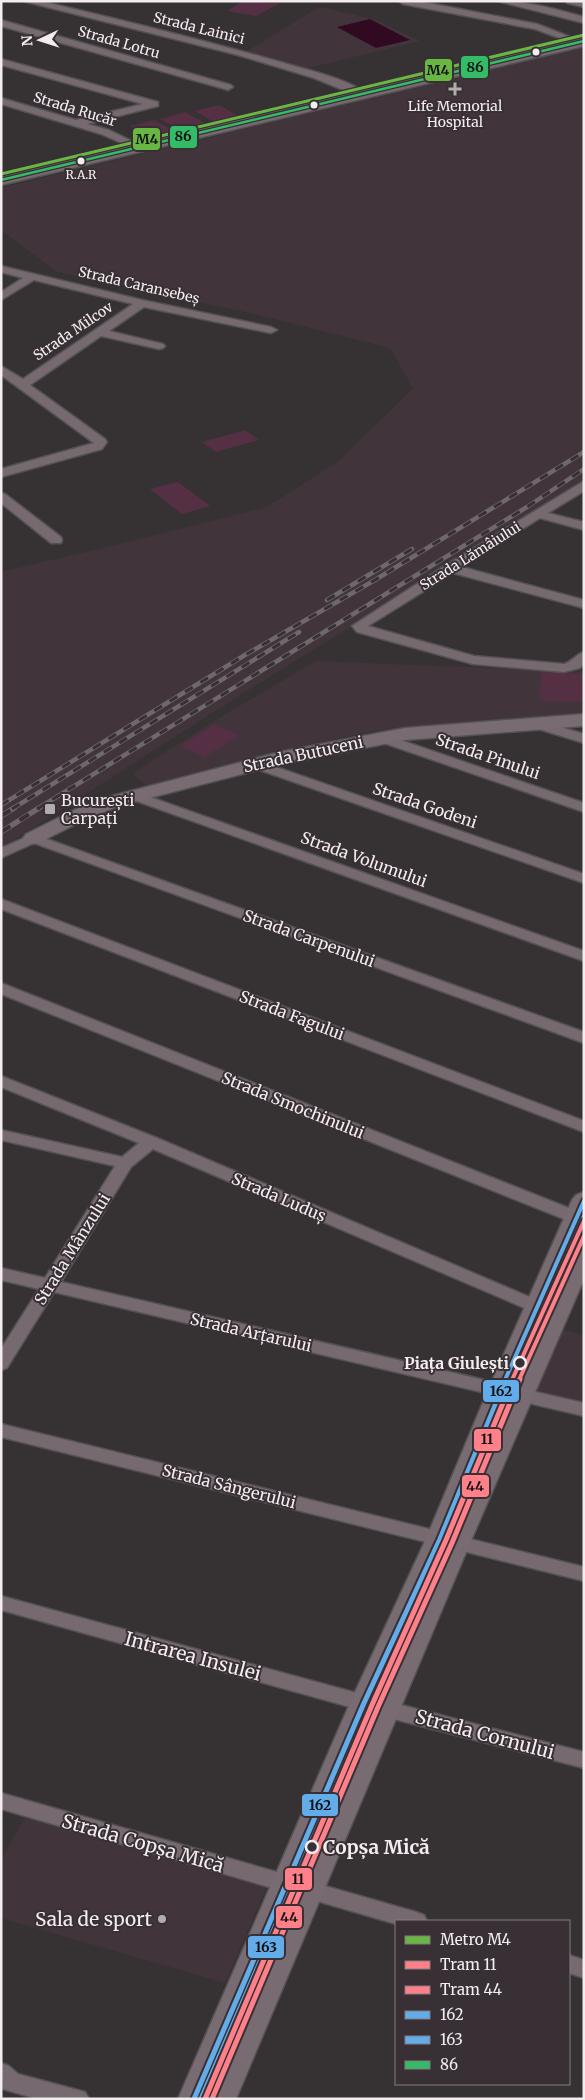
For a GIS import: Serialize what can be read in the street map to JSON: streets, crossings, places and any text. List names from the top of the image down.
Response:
{
  "streets": {
    "main road": ["Strada Butuceni"],
    "street": [
      "Strada Lainici",
      "Strada Lotru",
      "Strada Rucăr",
      "Strada Caransebeș",
      "Strada Milcov",
      "Strada Lămâiului",
      "Strada Pinului",
      "Strada Godeni",
      "Strada Volumului",
      "Strada Carpenului",
      "Strada Fagului",
      "Strada Smochinului",
      "Strada Luduș",
      "Strada Mânzului",
      "Strada Arțarului",
      "Strada Sângerului",
      "Intrarea Insulei",
      "Strada Cornului",
      "Strada Copșa Mică"
    ]
  },
  "crossings": [
    ["Strada Caransebeș", "Strada Milcov"],
    ["Strada Butuceni", "Strada Pinului"],
    ["Strada Butuceni", "Strada Godeni"],
    ["Strada Butuceni", "Strada Volumului"],
    ["Strada Butuceni", "Strada Carpenului"],
    ["Strada Luduș", "Strada Mânzului"],
    ["Strada Mânzului", "Strada Arțarului"],
    ["Intrarea Insulei", "Strada Cornului"]
  ],
  "places": {
    "health": ["Life Memorial Hospital"],
    "other": [
      "R.A.R",
      "Piața Giulești",
      "Copșa Mică",
      "Sala de sport"
    ],
    "transit": ["București Carpați"]
  },
  "lines": [
    "metro line M4",
    "transit line 86",
    "transit line 162",
    "transit line 163",
    "tram line 11",
    "tram line 44"
  ],
  "legend": [
    "Metro M4",
    "Tram 11",
    "Tram 44",
    "162",
    "163",
    "86"
  ],
  "north": "left"
}
